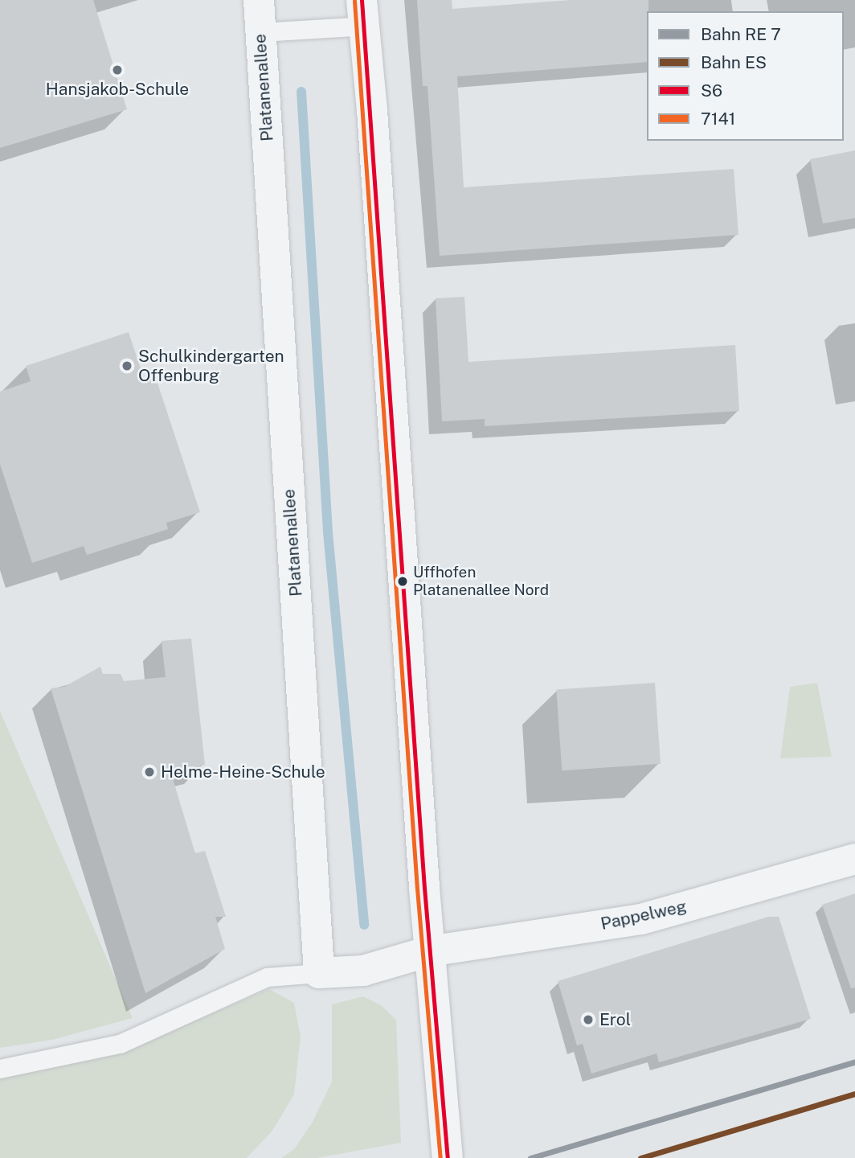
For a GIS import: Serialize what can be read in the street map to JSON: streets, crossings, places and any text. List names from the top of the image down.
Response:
{
  "streets": {
    "street": ["Platanenallee", "Pappelweg"]
  },
  "places": [
    "Hansjakob-Schule",
    "Schulkindergarten Offenburg",
    "Uffhofen Platanenallee Nord",
    "Helme-Heine-Schule",
    "Erol"
  ],
  "lines": ["transit line S6", "transit line 7141", "rail line ES"],
  "legend": [
    "Bahn RE 7",
    "Bahn ES",
    "S6",
    "7141"
  ]
}
